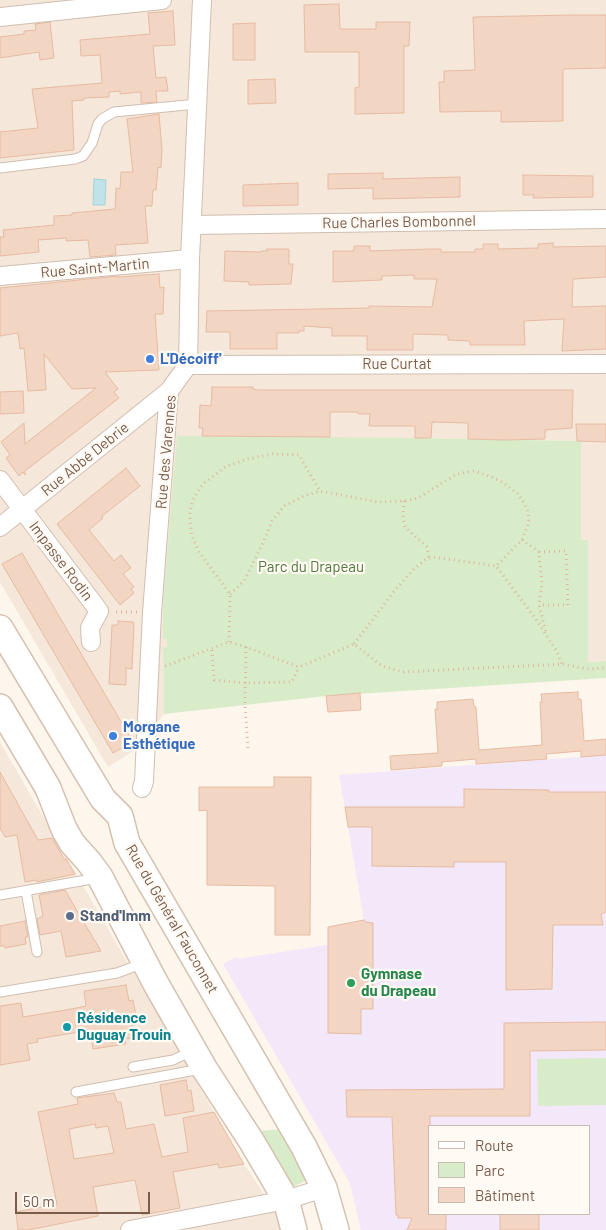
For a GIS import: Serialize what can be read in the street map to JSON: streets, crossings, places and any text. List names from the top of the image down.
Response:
{
  "streets": {
    "main road": ["Rue du Général Fauconnet"],
    "street": [
      "Rue Charles Bombonnel",
      "Rue Saint-Martin",
      "Rue Curtat",
      "Rue des Varennes",
      "Rue Abbé Debrie",
      "Impasse Rodin"
    ]
  },
  "crossings": [
    ["Rue Curtat", "Rue des Varennes"],
    ["Rue des Varennes", "Rue Abbé Debrie"],
    ["Rue Abbé Debrie", "Impasse Rodin"]
  ],
  "parks": ["Parc du Drapeau"],
  "places": [
    "L'Décoiff'",
    "Morgane Esthétique",
    "Stand'Imm",
    "Gymnase du Drapeau",
    "Résidence Duguay Trouin"
  ],
  "legend": ["Route", "Parc", "Bâtiment"],
  "scale_bar": "50 m"
}
